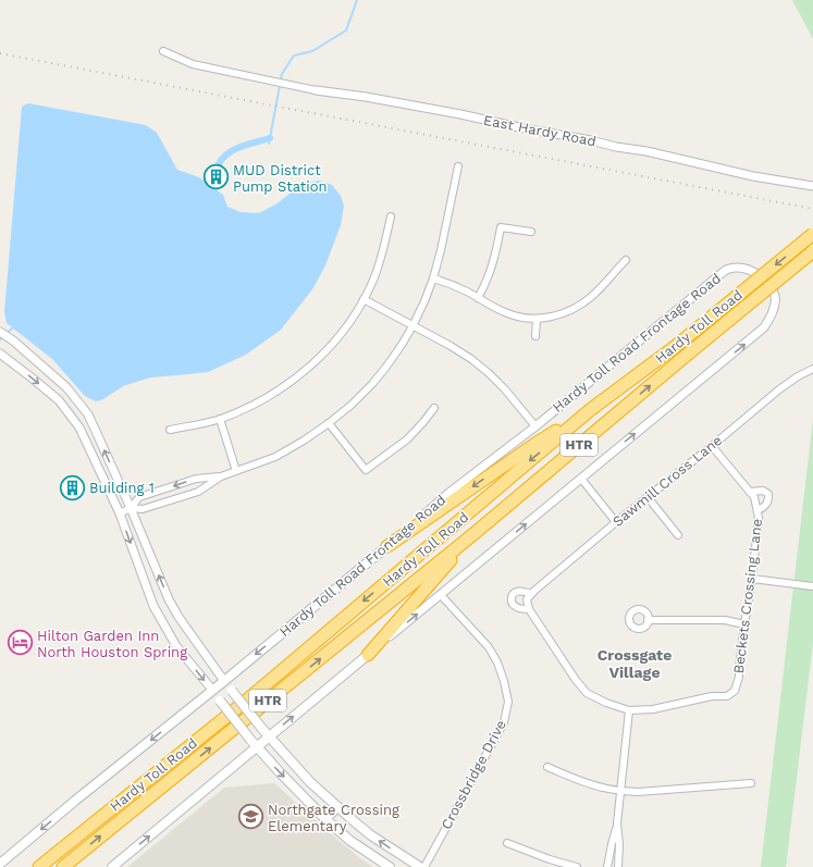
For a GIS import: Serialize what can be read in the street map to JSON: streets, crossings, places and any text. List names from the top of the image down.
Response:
{
  "streets": {
    "highway": ["Hardy Toll Road", "HTR"],
    "main road": ["Hardy Toll Road Frontage Road"],
    "street": [
      "East Hardy Road",
      "Sawmill Cross Lane",
      "Beckets Crossing Lane",
      "Crossbridge Drive"
    ]
  },
  "crossings": [
    ["Hardy Toll Road Frontage Road", "Crossbridge Drive"],
    ["Sawmill Cross Lane", "Beckets Crossing Lane"]
  ],
  "districts": ["Crossgate Village"],
  "places": {
    "building": ["MUD District Pump Station", "Building 1"],
    "hotel": ["Hilton Garden Inn North Houston Spring"],
    "school or university": ["Northgate Crossing Elementary"]
  }
}
